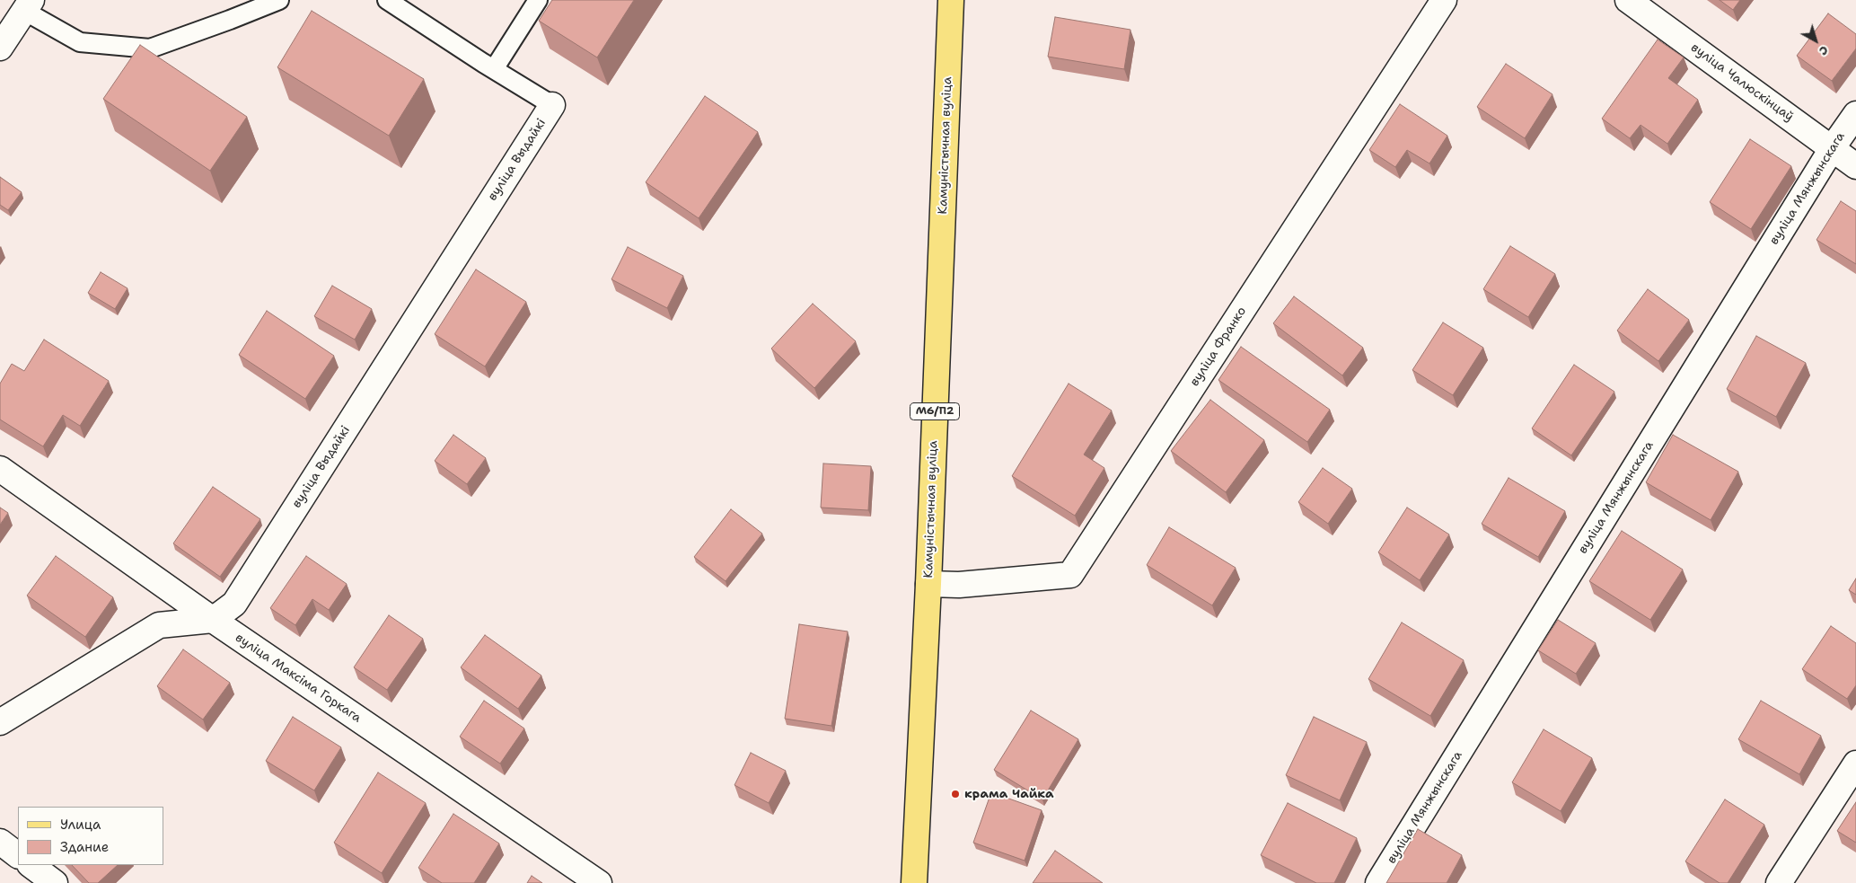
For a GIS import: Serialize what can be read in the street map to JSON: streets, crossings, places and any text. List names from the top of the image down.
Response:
{
  "streets": {
    "main road": ["Камуністычная вуліца", "М6/П2"],
    "street": [
      "вуліца Чалюскінцаў",
      "вуліца Выдайкі",
      "вуліца Мянжынскага",
      "вуліца Франко",
      "вуліца Максіма Горкага"
    ]
  },
  "crossings": [
    ["вуліца Чалюскінцаў", "вуліца Мянжынскага"],
    ["Камуністычная вуліца", "вуліца Франко"],
    ["вуліца Выдайкі", "вуліца Максіма Горкага"]
  ],
  "places": ["крама Чайка"],
  "legend": ["Улица", "Здание"],
  "north": "bottom right"
}
